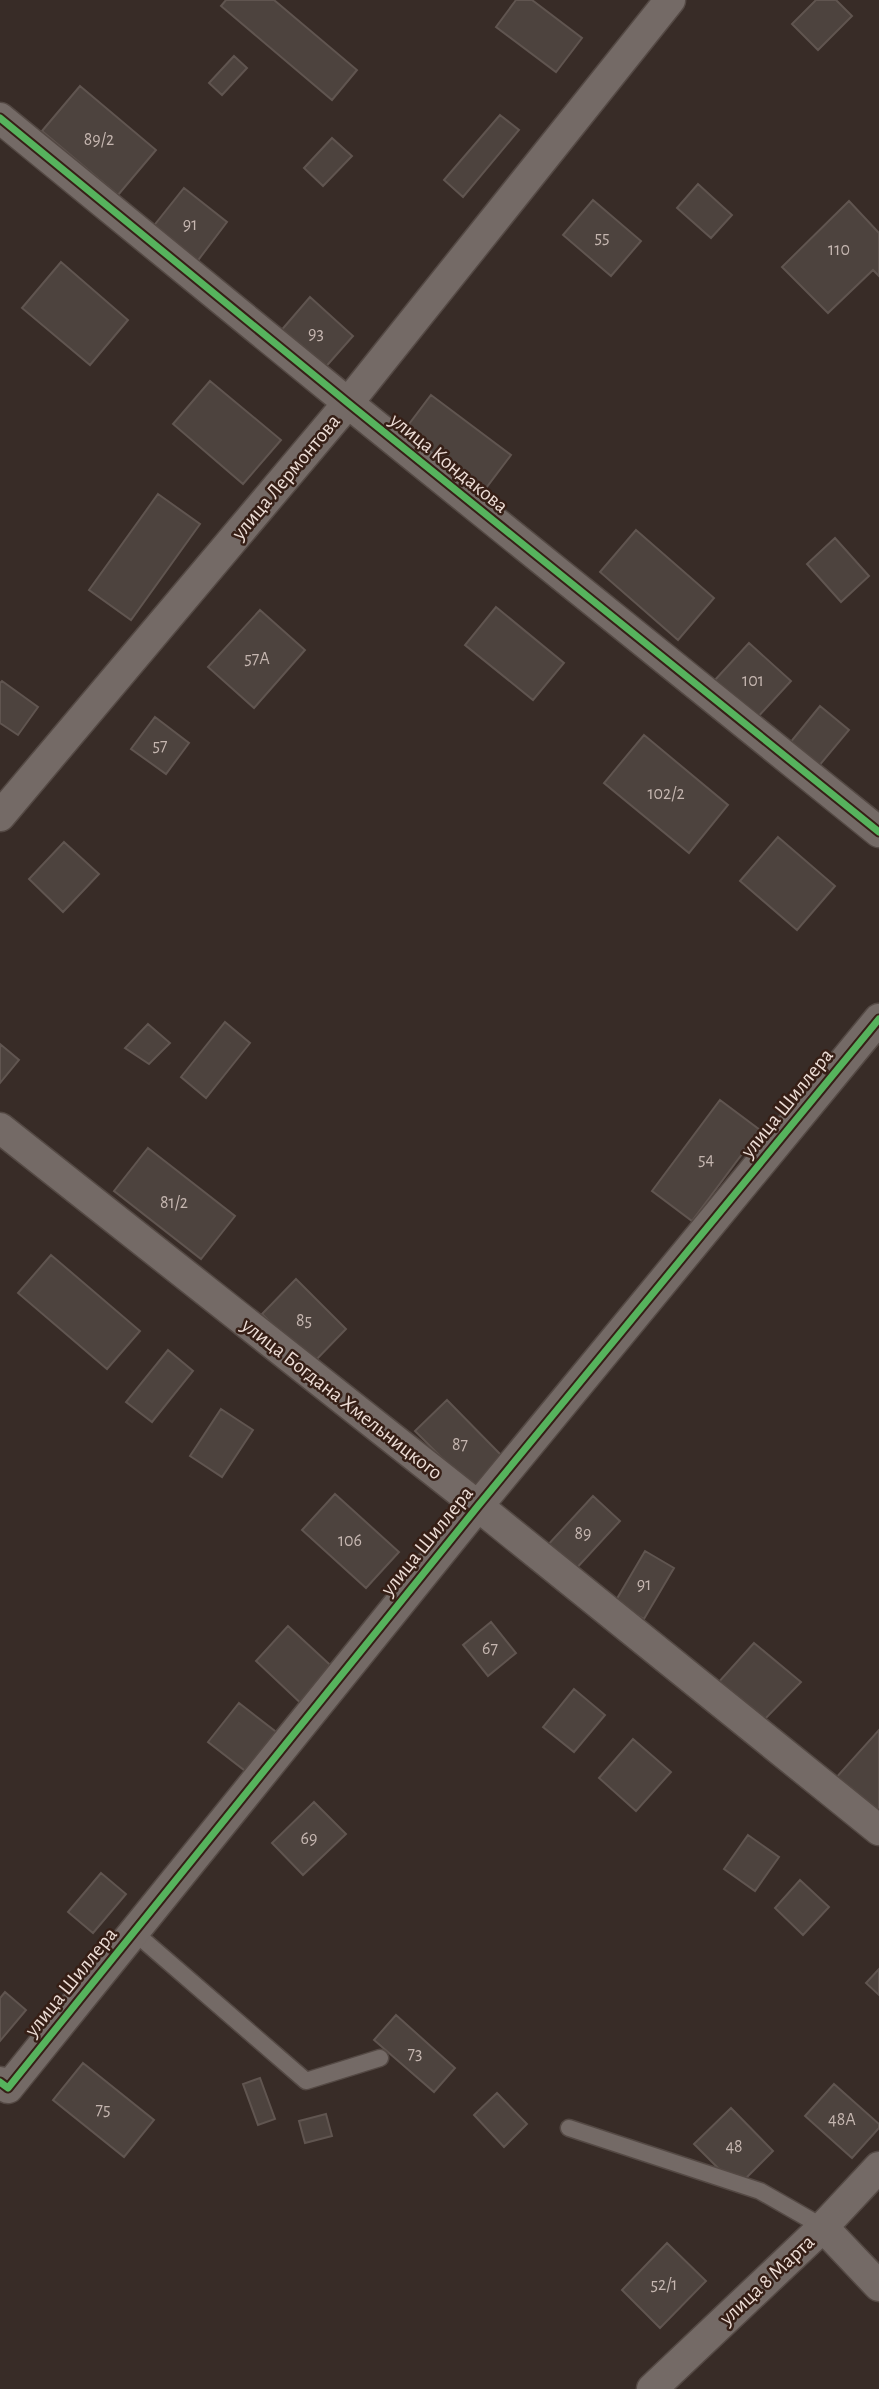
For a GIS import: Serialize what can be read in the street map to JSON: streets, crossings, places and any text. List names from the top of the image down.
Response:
{
  "streets": {
    "street": [
      "улица Кондакова",
      "улица Лермонтова",
      "улица Шиллера",
      "улица Богдана Хмельницкого",
      "улица 8 Марта"
    ]
  },
  "crossings": [
    ["улица Кондакова", "улица Лермонтова"],
    ["улица Шиллера", "улица Богдана Хмельницкого"]
  ],
  "house_numbers": [
    "89/2",
    "91",
    "55",
    "110",
    "93",
    "57А",
    "101",
    "57",
    "102/2",
    "54",
    "81/2",
    "85",
    "87",
    "89",
    "106",
    "91",
    "67",
    "69",
    "73",
    "75",
    "48А",
    "48",
    "52/1"
  ]
}
